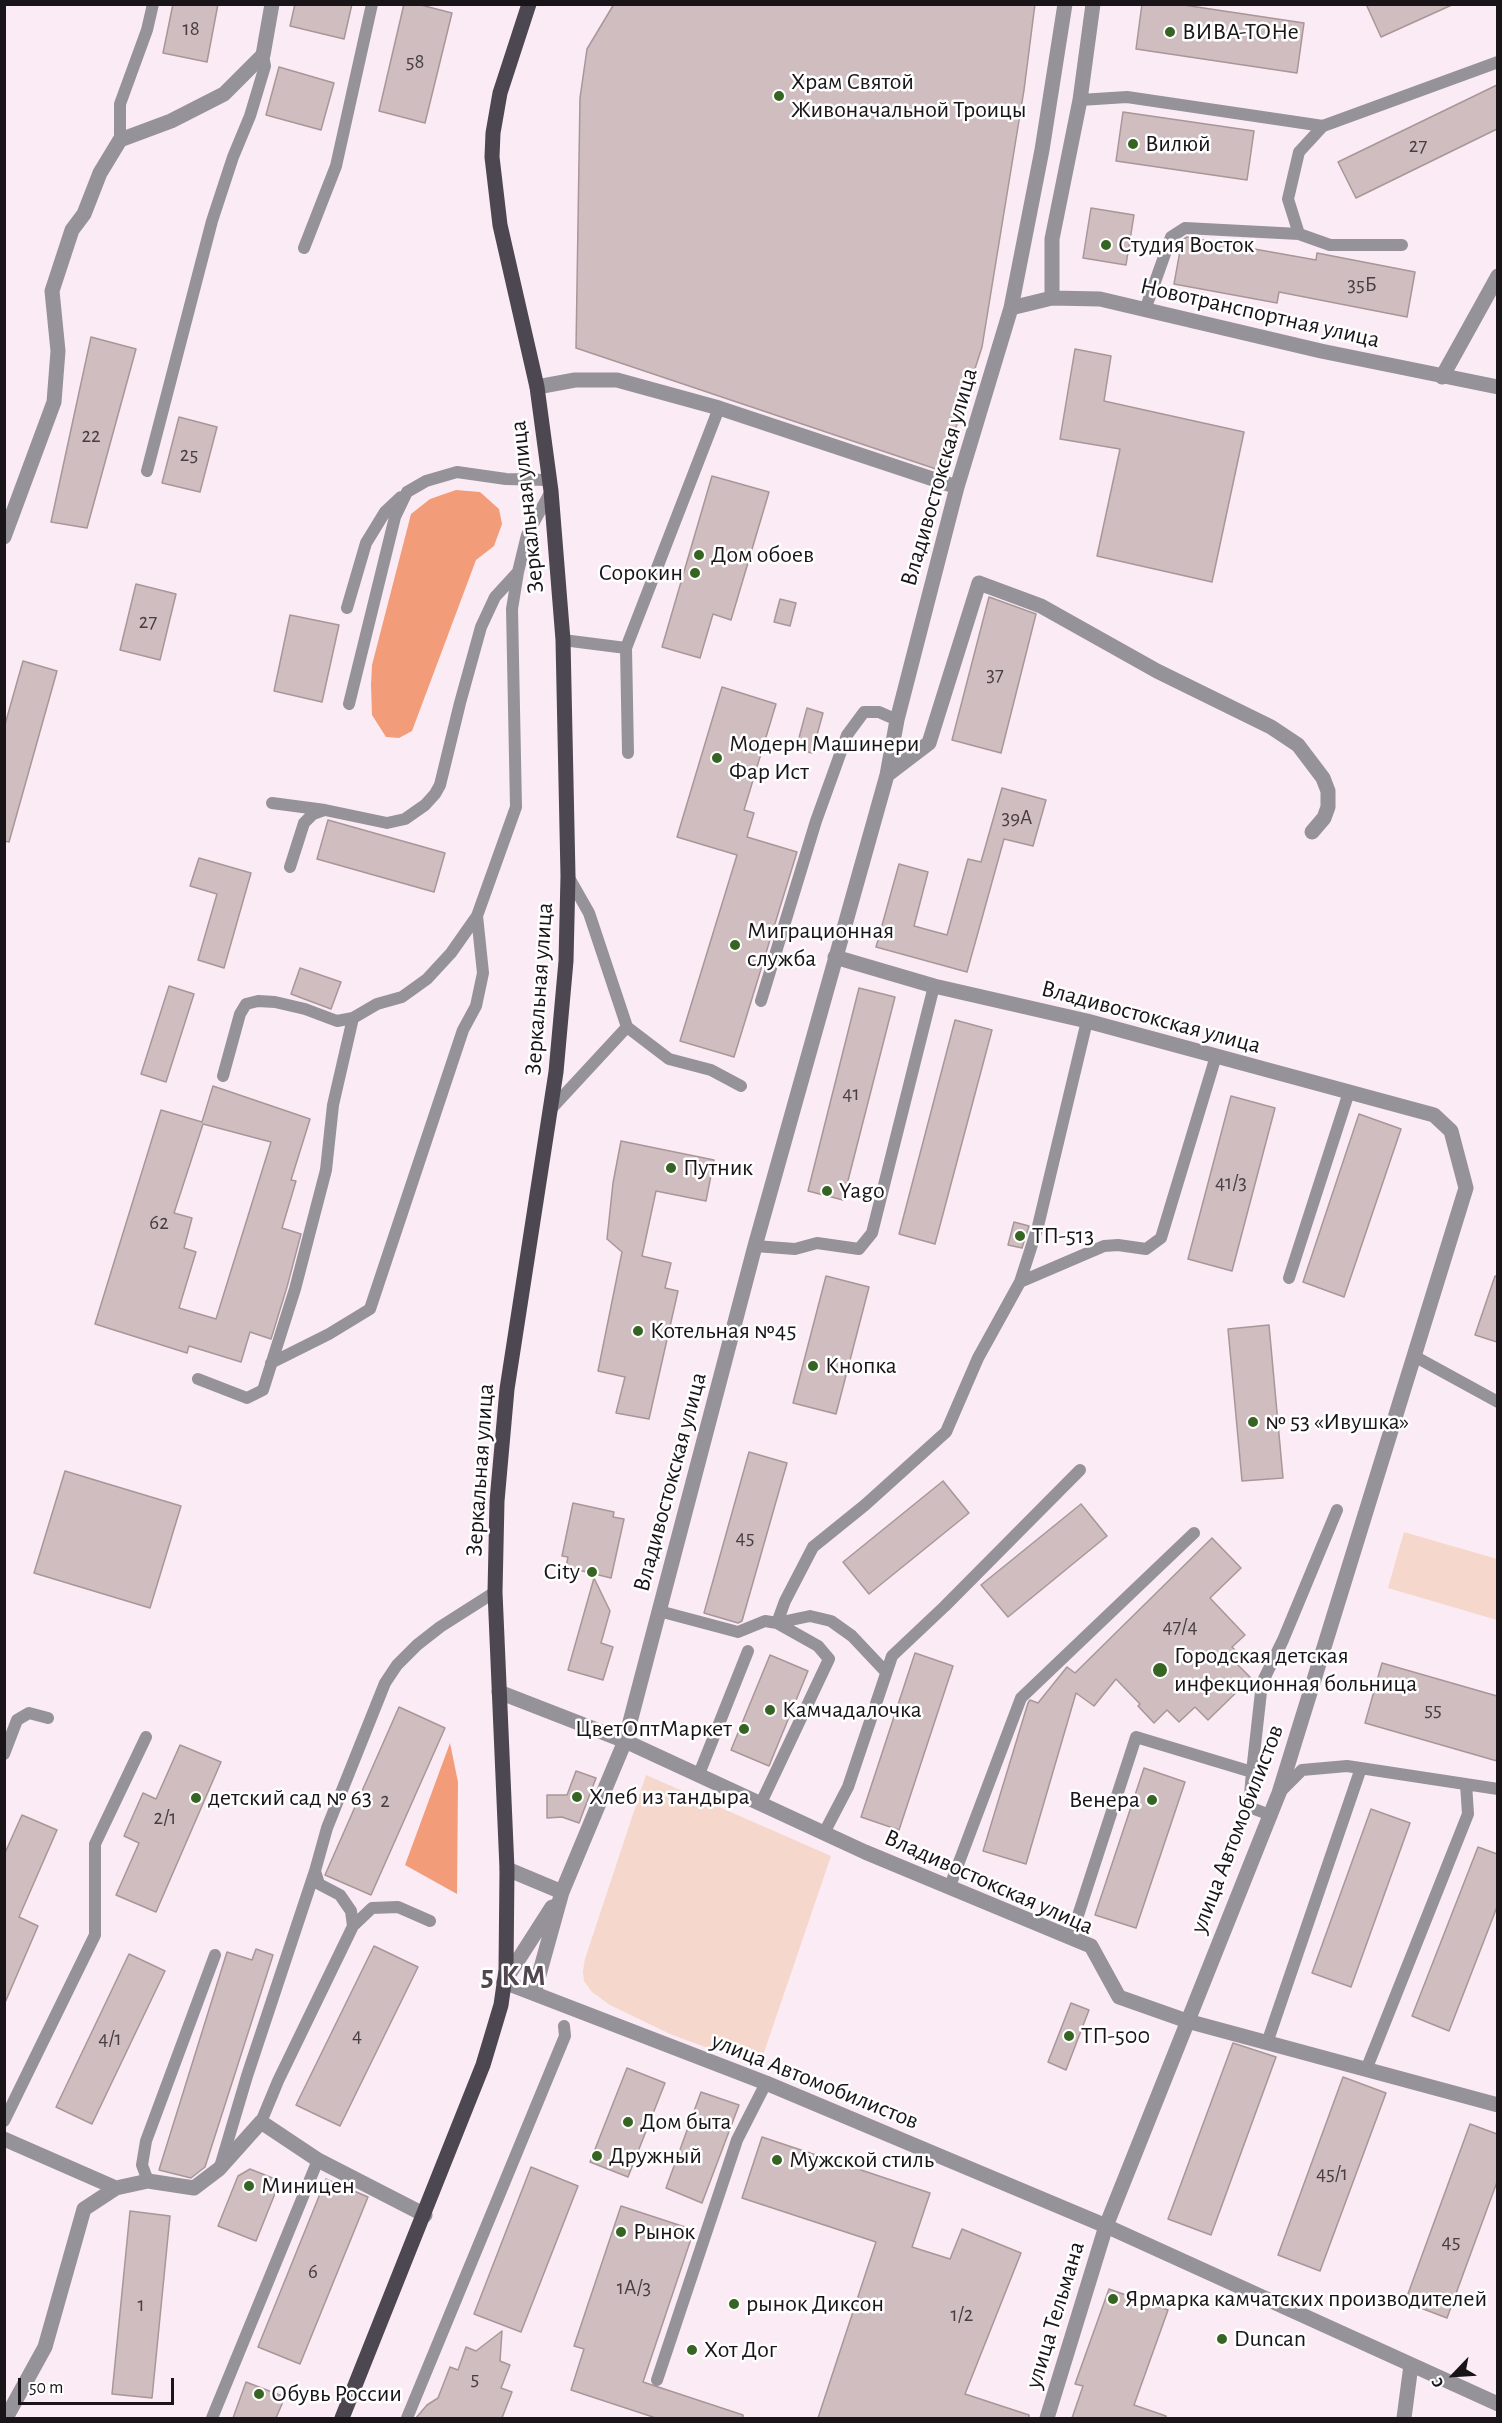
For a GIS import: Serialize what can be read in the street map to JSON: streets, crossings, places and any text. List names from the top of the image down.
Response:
{
  "streets": {
    "main road": ["Зеркальная улица"],
    "street": [
      "Новотранспортная улица",
      "Владивостокская улица",
      "улица Автомобилистов",
      "улица Тельмана"
    ]
  },
  "crossings": [
    ["Новотранспортная улица", "Владивостокская улица"],
    ["Владивостокская улица", "Зеркальная улица"],
    ["Владивостокская улица", "улица Автомобилистов"],
    ["Зеркальная улица", "улица Автомобилистов"],
    ["улица Автомобилистов", "улица Тельмана"]
  ],
  "districts": ["5 КМ"],
  "places": [
    "ВИВА-ТОНе",
    "Храм Святой Живоначальной Троицы",
    "Вилюй",
    "Студия Восток",
    "Дом обоев",
    "Сорокин",
    "Модерн Машинери Фар Ист",
    "Миграционная служба",
    "Путник",
    "Yago",
    "ТП-513",
    "Котельная №45",
    "Кнопка",
    "№ 53 «Ивушка»",
    "City",
    "Городская детская инфекционная больница",
    "Камчадалочка",
    "ЦветОптМаркет",
    "Хлеб из тандыра",
    "детский сад № 63",
    "Венера",
    "ТП-500",
    "Дом быта",
    "Дружный",
    "Мужской стиль",
    "Миницен",
    "Рынок",
    "Ярмарка камчатских производителей",
    "рынок Диксон",
    "Duncan",
    "Хот Дог",
    "Обувь России"
  ],
  "house_numbers": [
    "18",
    "58",
    "27",
    "35Б",
    "22",
    "25",
    "27",
    "37",
    "39А",
    "41",
    "41/3",
    "62",
    "45",
    "47/4",
    "55",
    "2",
    "2/1",
    "4",
    "4/1",
    "45/1",
    "45",
    "6",
    "1А/3",
    "1",
    "1/2",
    "5"
  ],
  "scale_bar": "50 m",
  "north": "bottom left"
}
